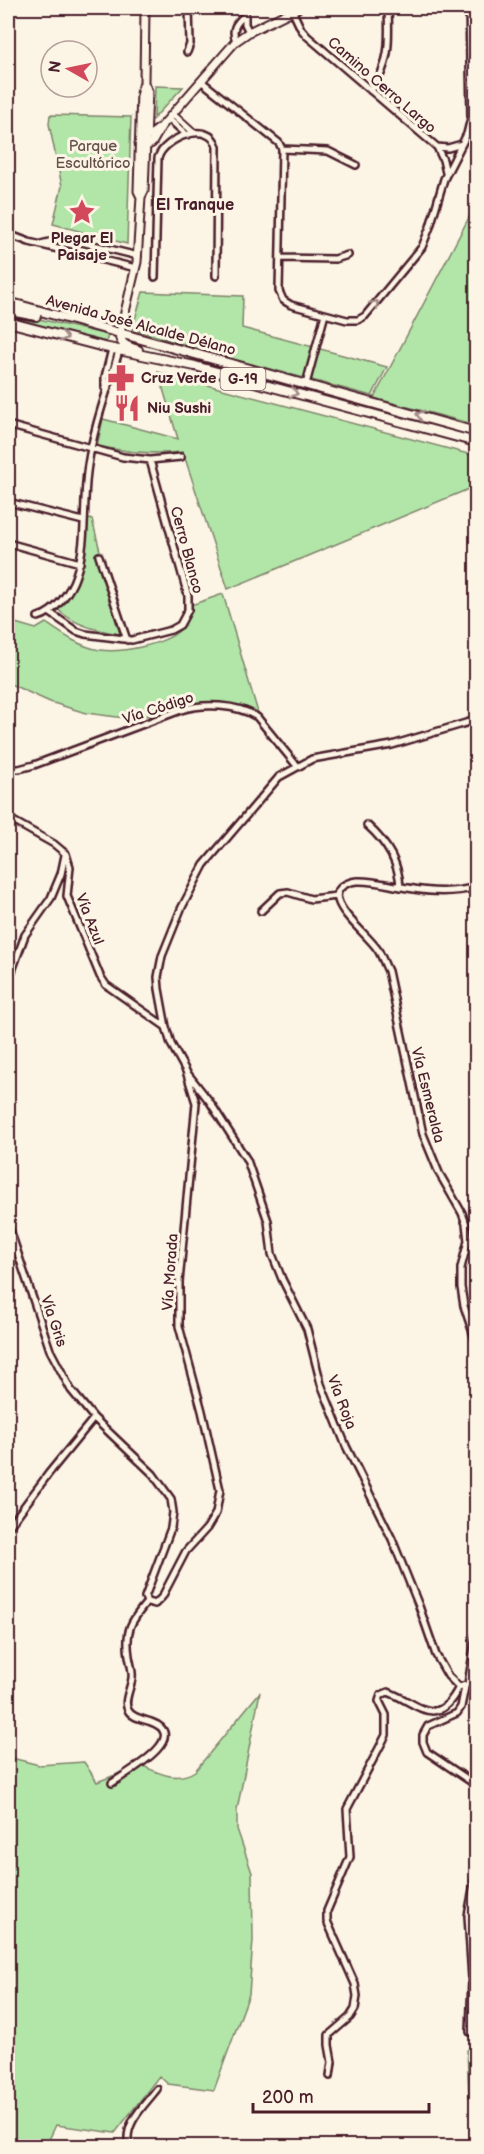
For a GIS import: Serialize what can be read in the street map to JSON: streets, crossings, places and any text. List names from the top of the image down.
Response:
{
  "streets": {
    "main road": ["Avenida José Alcalde Délano", "G-19"],
    "street": [
      "Camino Cerro Largo",
      "Cerro Blanco",
      "Vía Código",
      "Vía Azul",
      "Vía Esmeralda",
      "Vía Morada",
      "Vía Gris",
      "Vía Roja"
    ]
  },
  "crossings": [
    ["Vía Código", "Vía Morada"],
    ["Vía Azul", "Vía Morada"],
    ["Vía Morada", "Vía Roja"]
  ],
  "districts": ["El Tranque"],
  "parks": ["Parque Escultórico"],
  "places": {
    "place": ["Plegar El Paisaje"],
    "pharmacy": ["Cruz Verde"],
    "restaurant": ["Niu Sushi"]
  },
  "scale_bar": "200 m",
  "north": "left"
}
